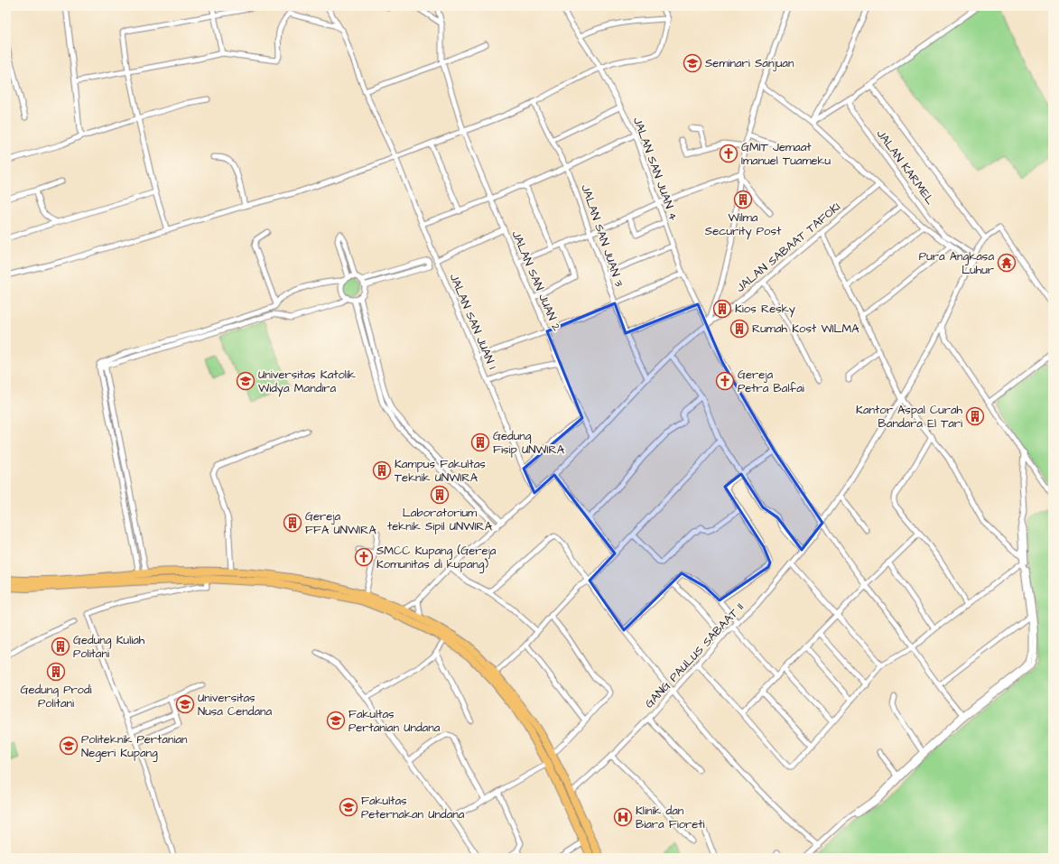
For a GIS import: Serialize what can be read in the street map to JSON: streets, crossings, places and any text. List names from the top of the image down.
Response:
{
  "streets": {
    "street": [
      "JALAN KARMEL",
      "JALAN SAN JUAN 4",
      "JALAN SAN JUAN 3",
      "JALAN SABAAT TAFOKI",
      "JALAN SAN JUAN 2",
      "JALAN SAN JUAN 1",
      "GANG PAULUS SABAAT II"
    ]
  },
  "crossings": [
    ["JALAN KARMEL", "GANG PAULUS SABAAT II"],
    ["JALAN SAN JUAN 4", "JALAN SABAAT TAFOKI"],
    ["JALAN SAN JUAN 4", "GANG PAULUS SABAAT II"],
    ["JALAN SAN JUAN 3", "JALAN SABAAT TAFOKI"],
    ["JALAN SABAAT TAFOKI", "JALAN SAN JUAN 2"],
    ["JALAN SABAAT TAFOKI", "JALAN SAN JUAN 1"]
  ],
  "places": {
    "school or university": [
      "Seminari Sanjuan",
      "Universitas Katolik Widya Mandira",
      "Universitas Nusa Cendana",
      "Fakultas Pertanian Undana",
      "Politeknik Pertanian Negeri Kupang",
      "Fakultas Peternakan Undana"
    ],
    "church": ["GMIT Jemaat Imanuel Tuameku", "Gereja Petra Balfai", "SMCC Kupang (Gereja Komunitas di kupang)"],
    "building": [
      "Wilma Security Post",
      "Kios Resky",
      "Rumah Kost WILMA",
      "Kantor Aspal Curah Bandara El Tari",
      "Gedung Fisip UNWIRA",
      "Kampus Fakultas Teknik UNWIRA",
      "Laboratorium teknik Sipil UNWIRA",
      "Gereja FFA UNWIRA",
      "Gedung Kuliah Politani",
      "Gedung Prodi Politani"
    ],
    "temple": ["Pura Angkasa Luhur"],
    "hospital": ["Klinik dan Biara Fioreti"]
  }
}
